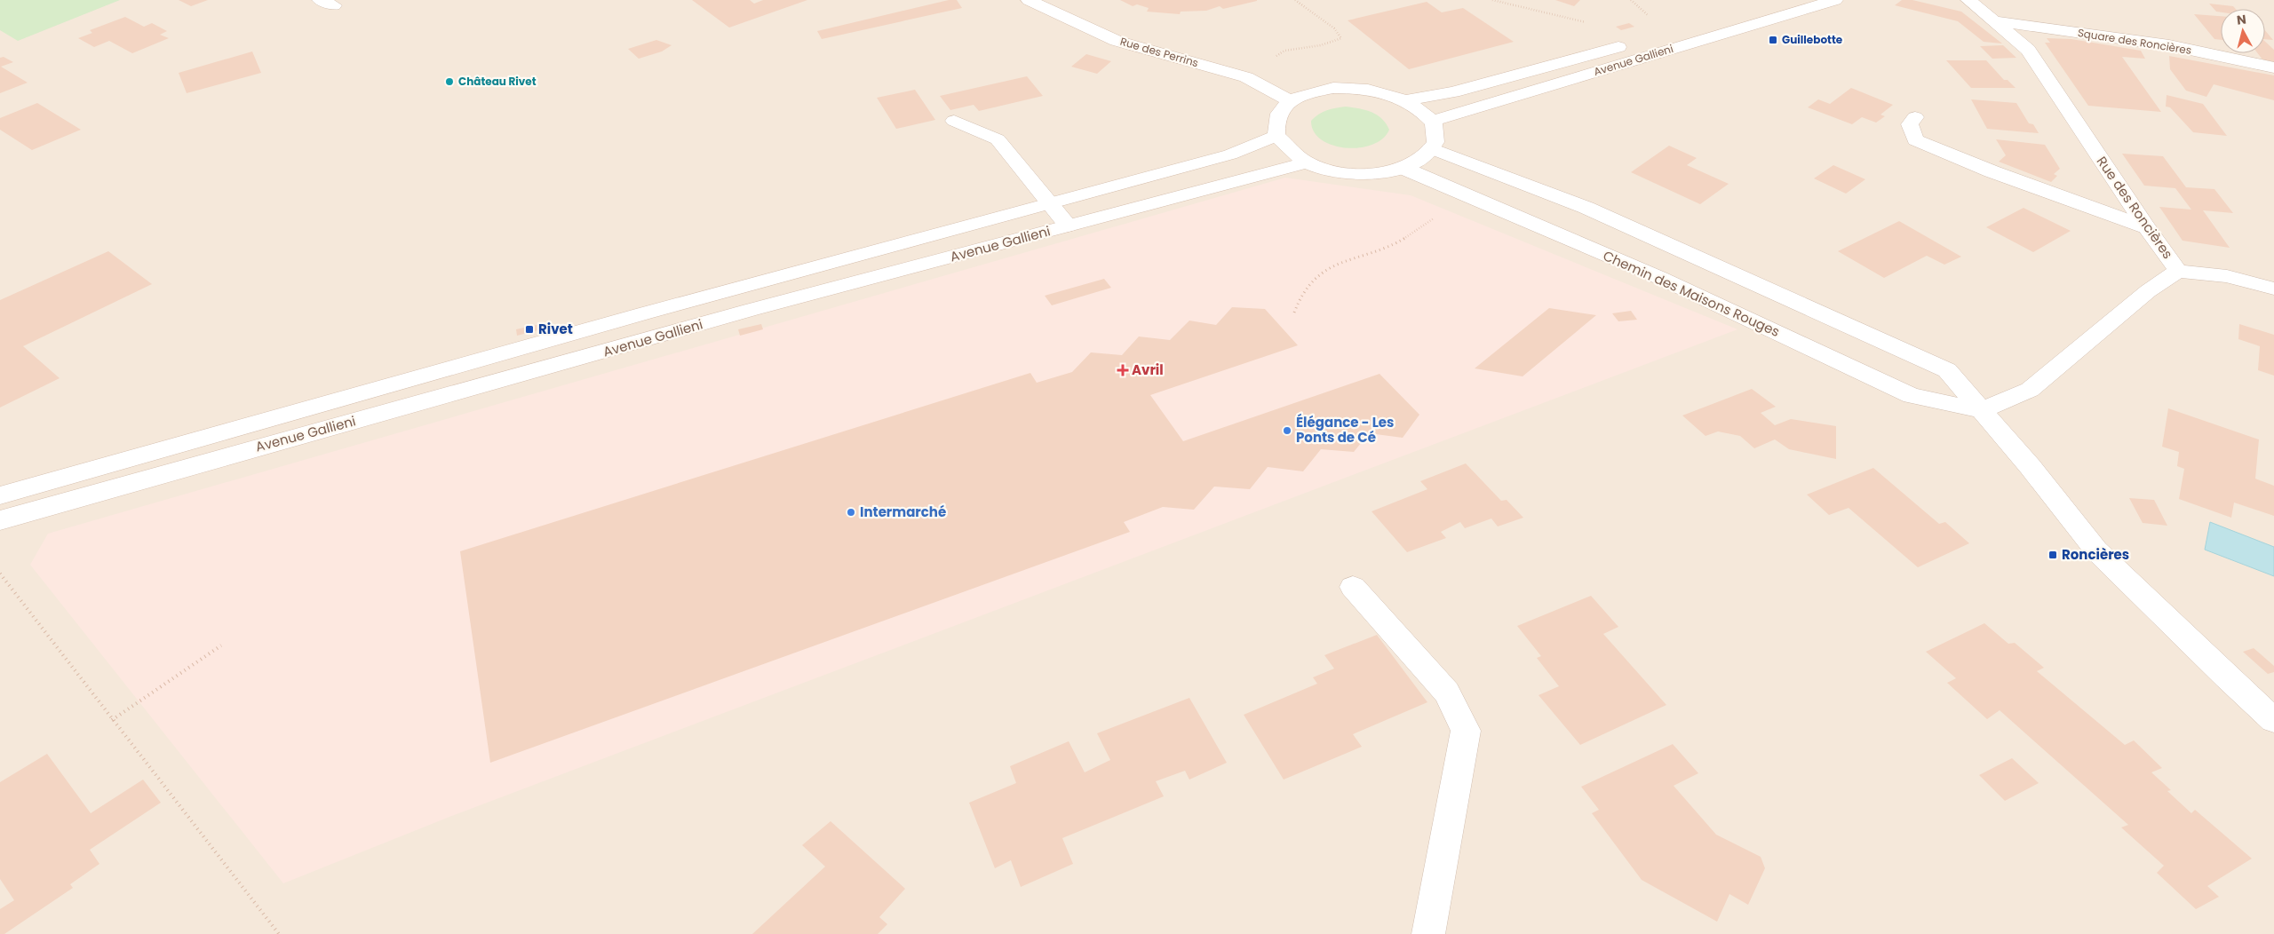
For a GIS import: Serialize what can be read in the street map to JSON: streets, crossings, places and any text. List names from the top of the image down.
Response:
{
  "streets": {
    "main road": [
      "Square des Roncières",
      "Rue des Perrins",
      "Avenue Gallieni",
      "Rue des Roncières",
      "Chemin des Maisons Rouges"
    ]
  },
  "crossings": [
    ["Square des Roncières", "Rue des Roncières"],
    ["Rue des Roncières", "Chemin des Maisons Rouges"]
  ],
  "places": {
    "transit": ["Guillebotte", "Rivet", "Roncières"],
    "other": ["Château Rivet", "Élégance - Les Ponts de Cé", "Intermarché"],
    "health": ["Avril"]
  },
  "north": "top"
}
